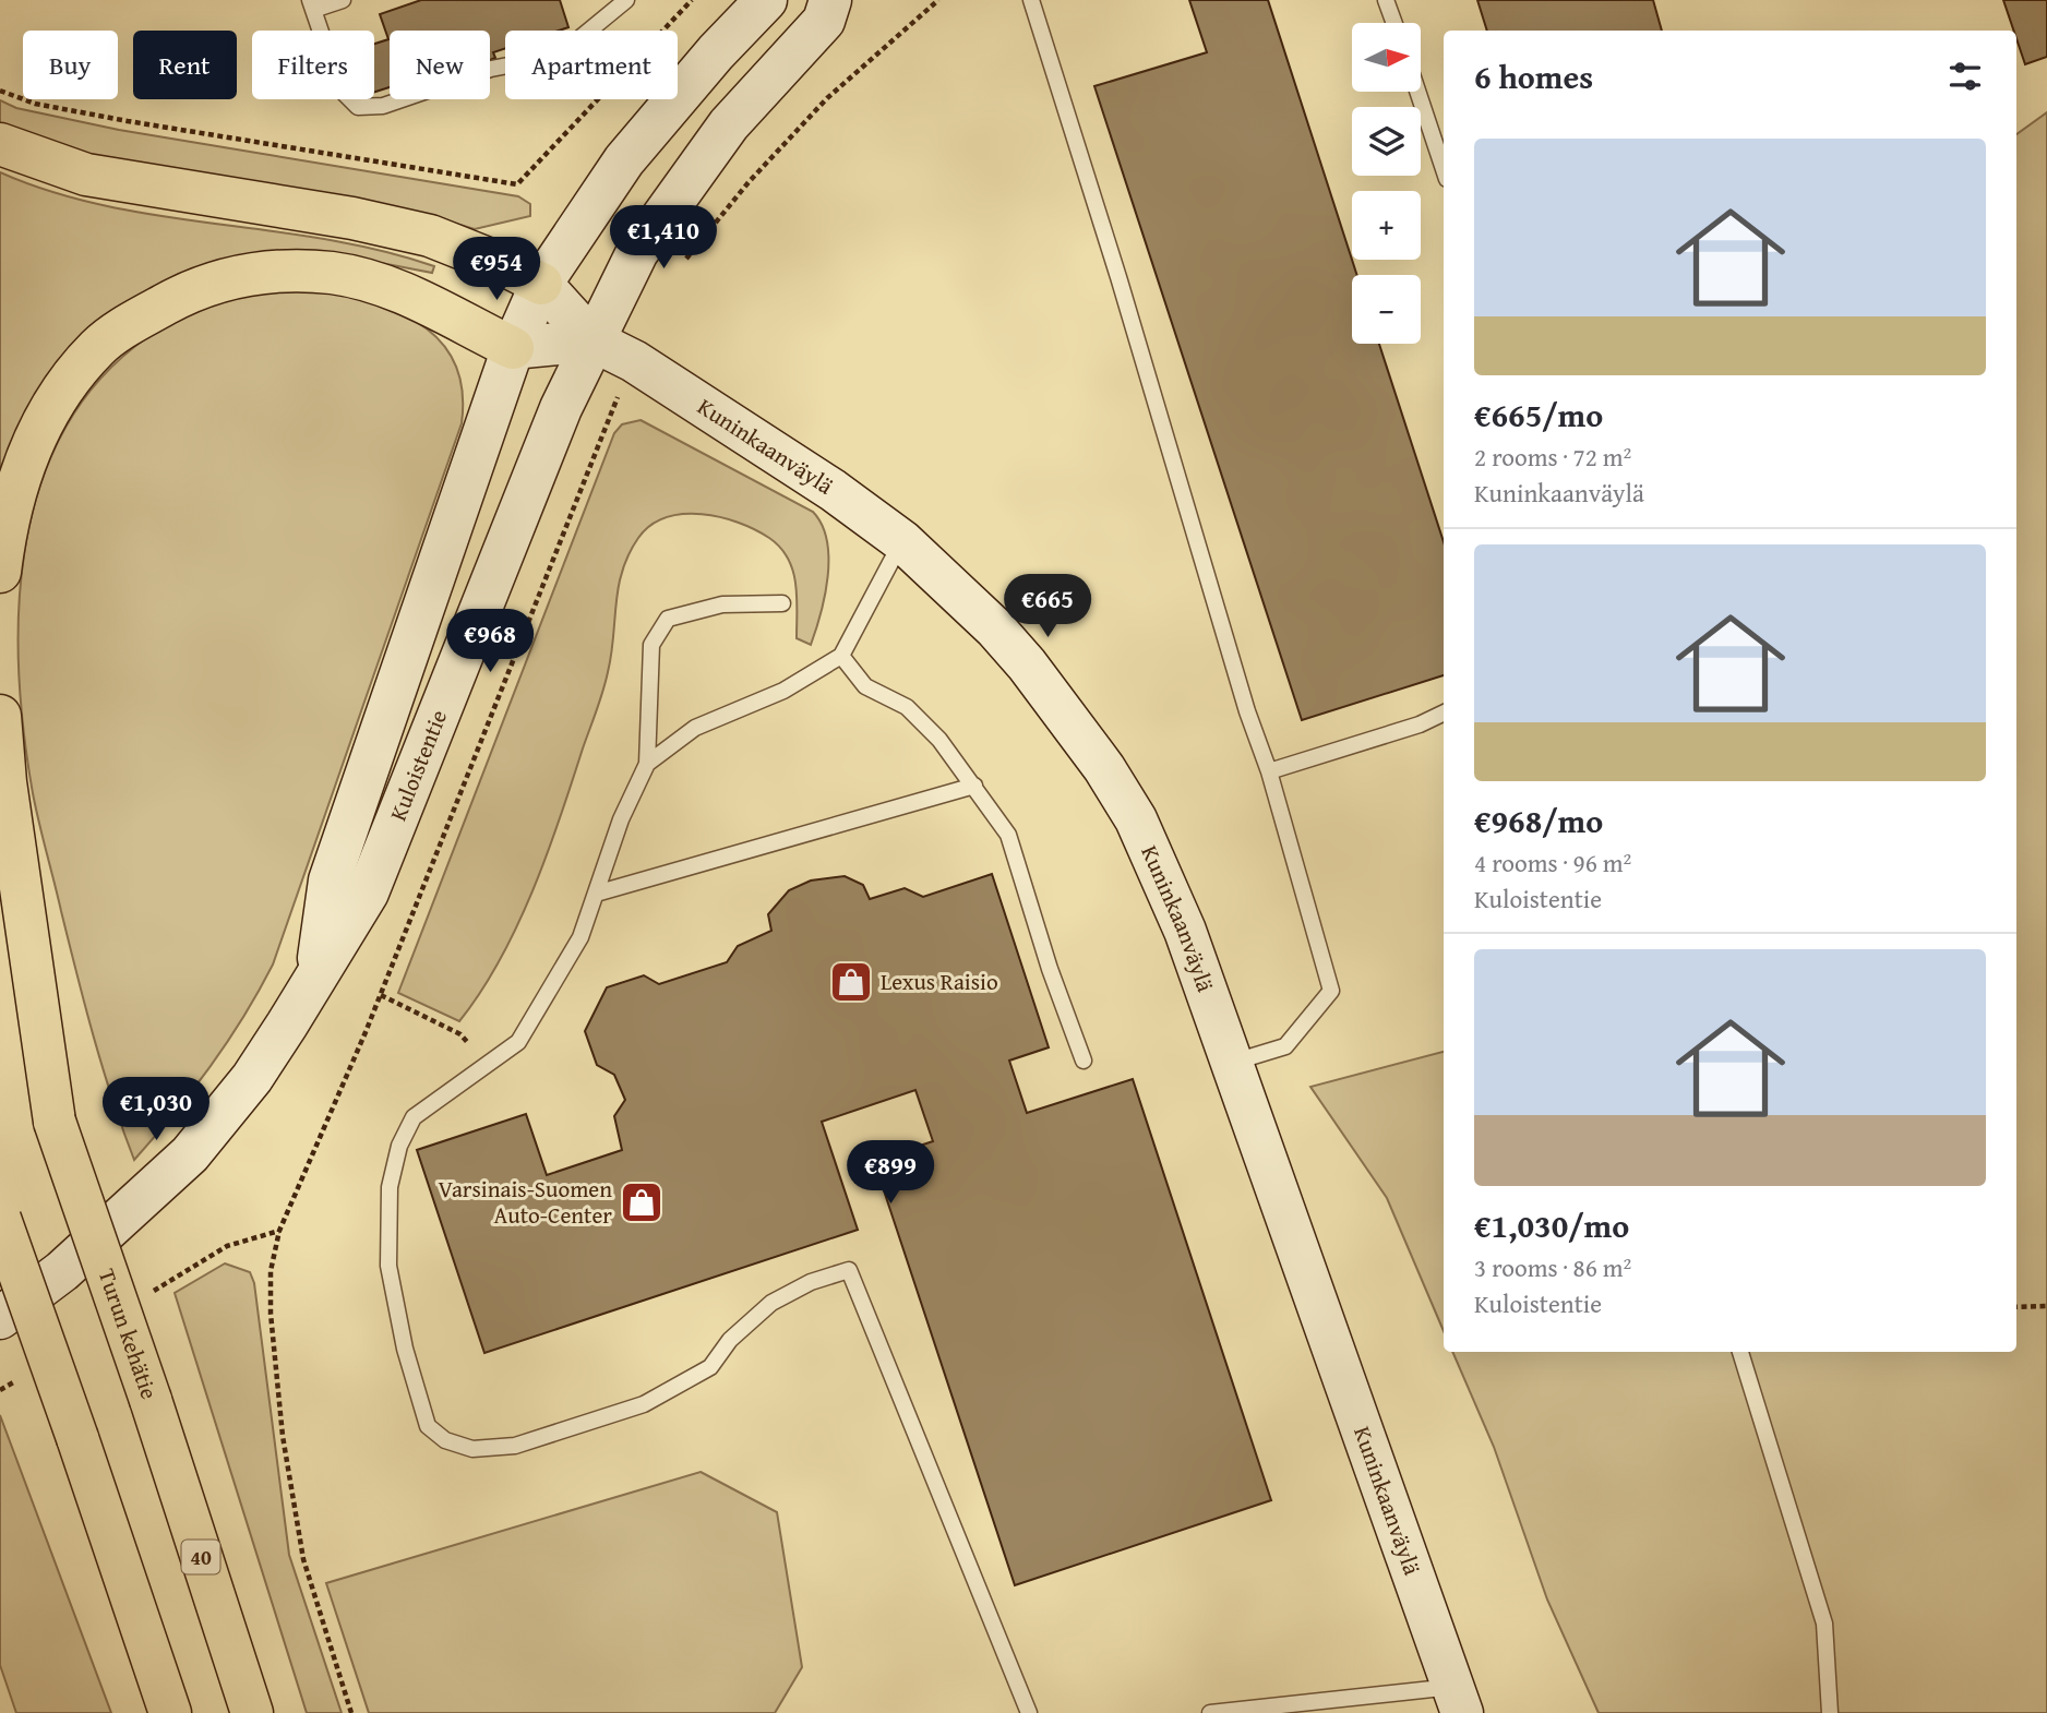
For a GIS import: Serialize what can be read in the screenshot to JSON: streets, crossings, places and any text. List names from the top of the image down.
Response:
{
  "streets": {
    "highway": ["Turun kehätie", "40"],
    "street": ["Kuninkaanväylä", "Kuloistentie"]
  },
  "crossings": [
    ["Kuninkaanväylä", "Kuloistentie"]
  ],
  "places": {
    "shop": ["Lexus Raisio", "Varsinais-Suomen Auto-Center"]
  },
  "north": "right",
  "page": {
    "map_buttons": ["+", "−"],
    "chip": [
      "Buy",
      "Rent",
      "Filters",
      "New",
      "Apartment"
    ],
    "heading": "6 homes",
    "list": [
      {
        "name": "€665/mo",
        "note": "2 rooms · 72 m² · Kuninkaanväylä"
      },
      {
        "name": "€968/mo",
        "note": "4 rooms · 96 m² · Kuloistentie"
      },
      {
        "name": "€1,030/mo",
        "note": "3 rooms · 86 m² · Kuloistentie"
      }
    ],
    "price": [
      "€1,410",
      "€954",
      "€665",
      "€968",
      "€1,030",
      "€899"
    ]
  }
}
